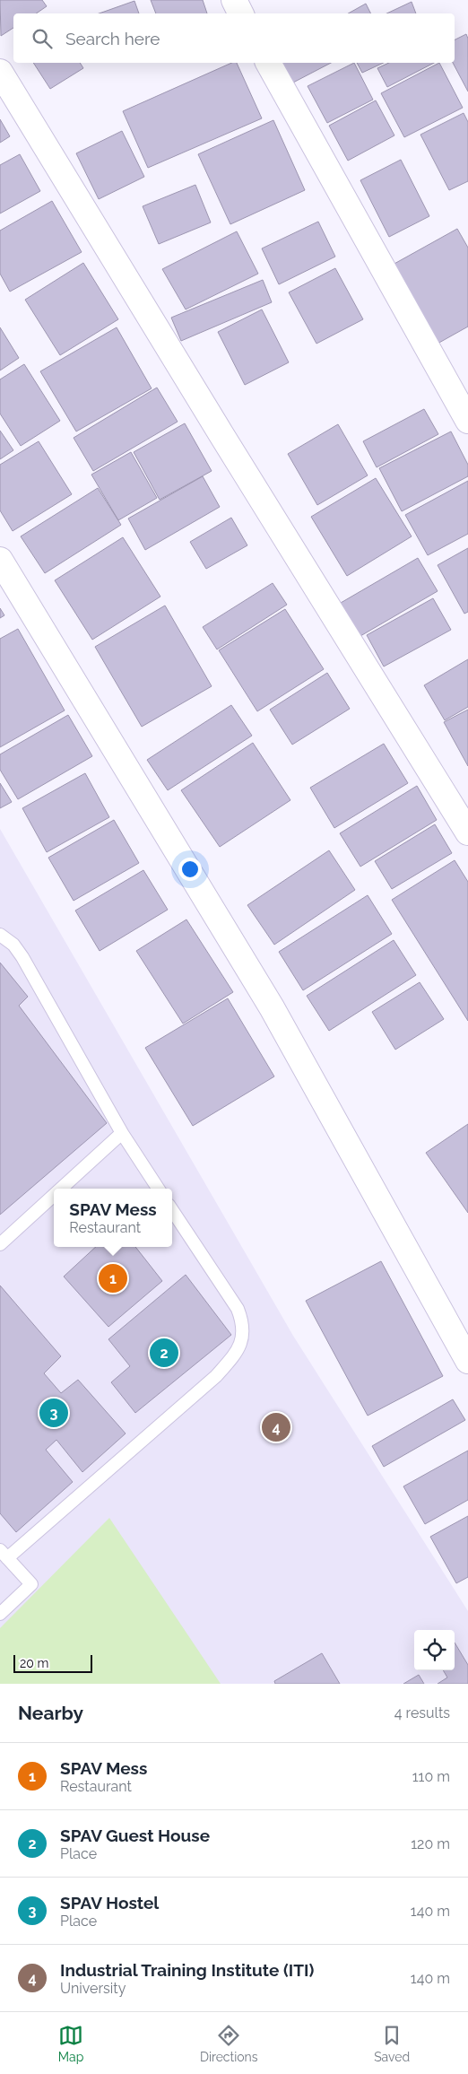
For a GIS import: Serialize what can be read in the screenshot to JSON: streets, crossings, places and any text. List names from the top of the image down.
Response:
{
  "scale_bar": "20 m",
  "page": {
    "search": "Search here",
    "popup": ["SPAV Mess", "Restaurant"],
    "pins": [
      "1",
      "2",
      "3",
      "4"
    ],
    "scale": "20 m",
    "heading": ["Nearby", "4 results"],
    "list": [
      {
        "mark": "1",
        "name": "SPAV Mess",
        "note": "Restaurant",
        "value": "110 m"
      },
      {
        "mark": "2",
        "name": "SPAV Guest House",
        "note": "Place",
        "value": "120 m"
      },
      {
        "mark": "3",
        "name": "SPAV Hostel",
        "note": "Place",
        "value": "140 m"
      },
      {
        "mark": "4",
        "name": "Industrial Training Institute (ITI)",
        "note": "University",
        "value": "140 m"
      }
    ],
    "nav": ["Map", "Directions", "Saved"]
  }
}
